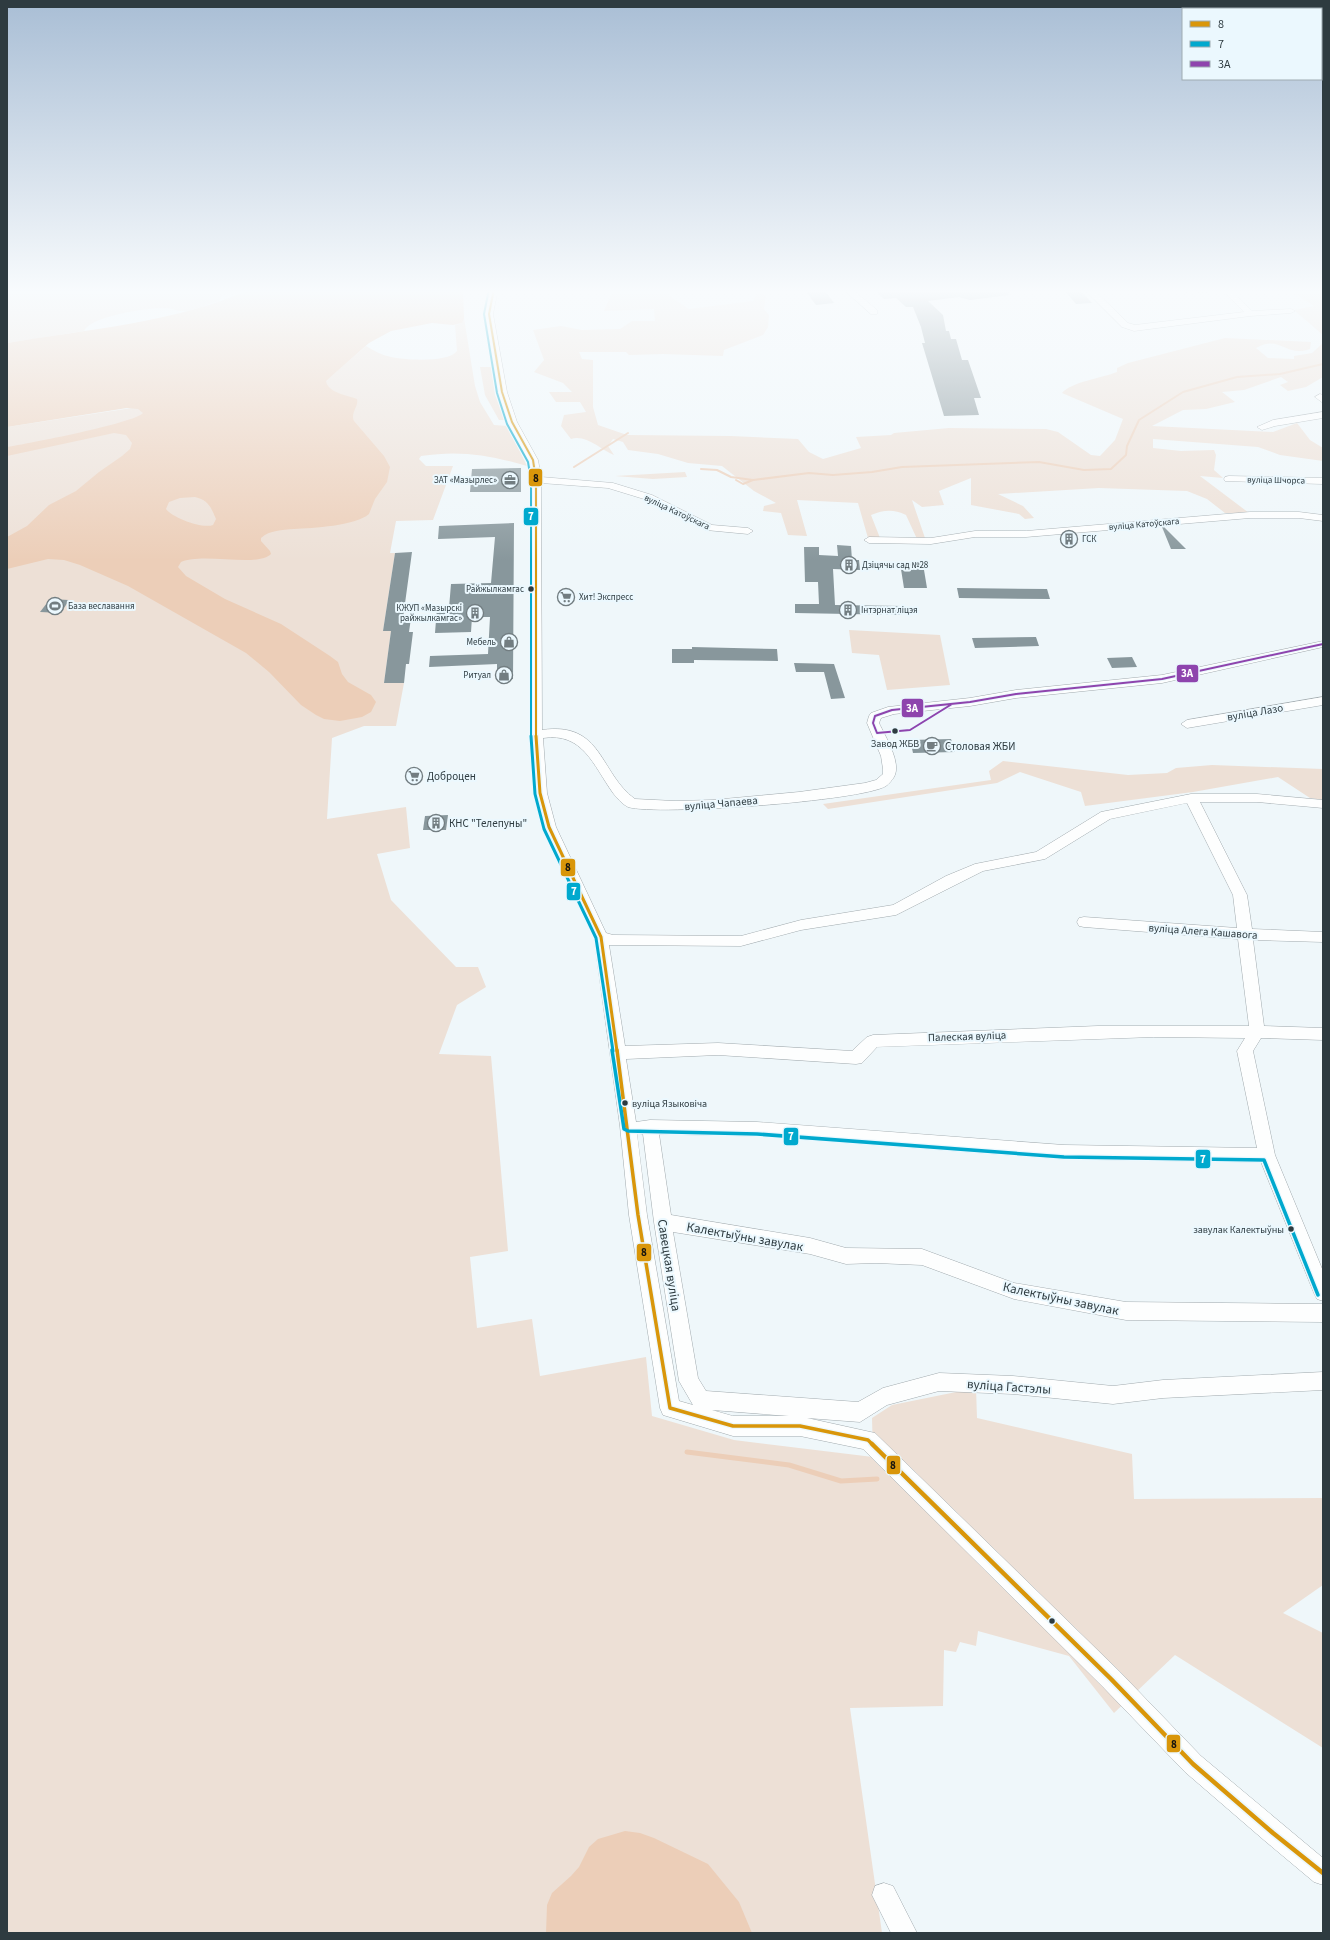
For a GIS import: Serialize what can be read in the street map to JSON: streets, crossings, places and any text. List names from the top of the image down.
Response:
{
  "streets": {
    "street": [
      "вуліца Шчорса",
      "вуліца Катоўскага",
      "вуліца Лазо",
      "вуліца Чапаева",
      "вуліца Алега Кашавога",
      "Палеская вуліца",
      "Калектыўны завулак",
      "Савецкая вуліца",
      "вуліца Гастэлы"
    ]
  },
  "crossings": [
    ["вуліца Катоўскага", "Савецкая вуліца"],
    ["вуліца Чапаева", "Савецкая вуліца"],
    ["Палеская вуліца", "Савецкая вуліца"],
    ["Калектыўны завулак", "Савецкая вуліца"],
    ["Савецкая вуліца", "вуліца Гастэлы"]
  ],
  "places": {
    "office": ["ЗАТ «Мазырлес»"],
    "building": [
      "ГСК",
      "Дзіцячы сад №28",
      "Інтэрнат ліцэя",
      "КЖУП «Мазырскі райжылкамгас»",
      "КНС \"Телепуны\""
    ],
    "other": [
      "Райжылкамгас",
      "Завод ЖБВ",
      "вуліца Языковіча",
      "завулак Калектыўны"
    ],
    "supermarket": ["Хит! Экспресс", "Доброцен"],
    "sports": ["База веславання"],
    "shop": ["Мебель", "Ритуал"],
    "cafe": ["Столовая ЖБИ"]
  },
  "lines": ["transit line 8", "transit line 7", "transit line 3А"],
  "legend": ["8", "7", "3А"]
}
